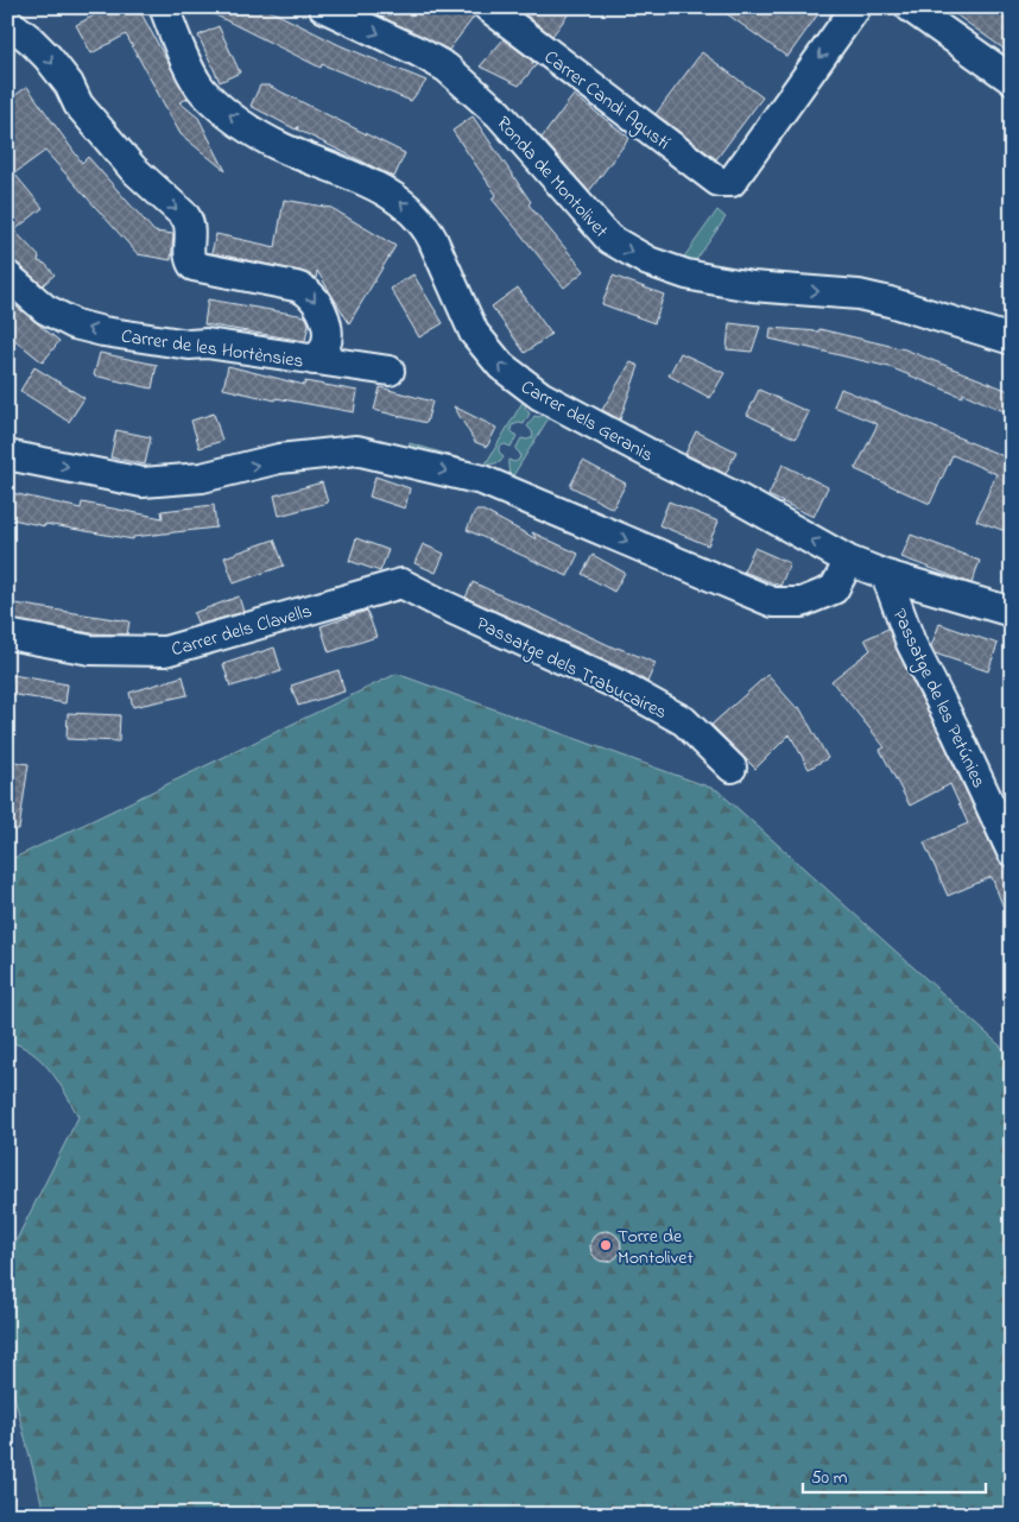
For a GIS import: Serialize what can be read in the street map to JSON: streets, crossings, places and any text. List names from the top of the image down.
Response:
{
  "streets": {
    "street": [
      "Carrer Candi Agustí",
      "Ronda de Montolivet",
      "Carrer de les Hortènsies",
      "Carrer dels Geranis",
      "Carrer dels Clavells",
      "Passatge dels Trabucaires",
      "Passatge de les Petúnies"
    ]
  },
  "crossings": [
    ["Carrer dels Geranis", "Passatge de les Petúnies"],
    ["Carrer dels Clavells", "Passatge dels Trabucaires"]
  ],
  "one_way": ["Ronda de Montolivet", "Carrer dels Geranis"],
  "places": ["Torre de Montolivet"],
  "scale_bar": "50 m"
}
